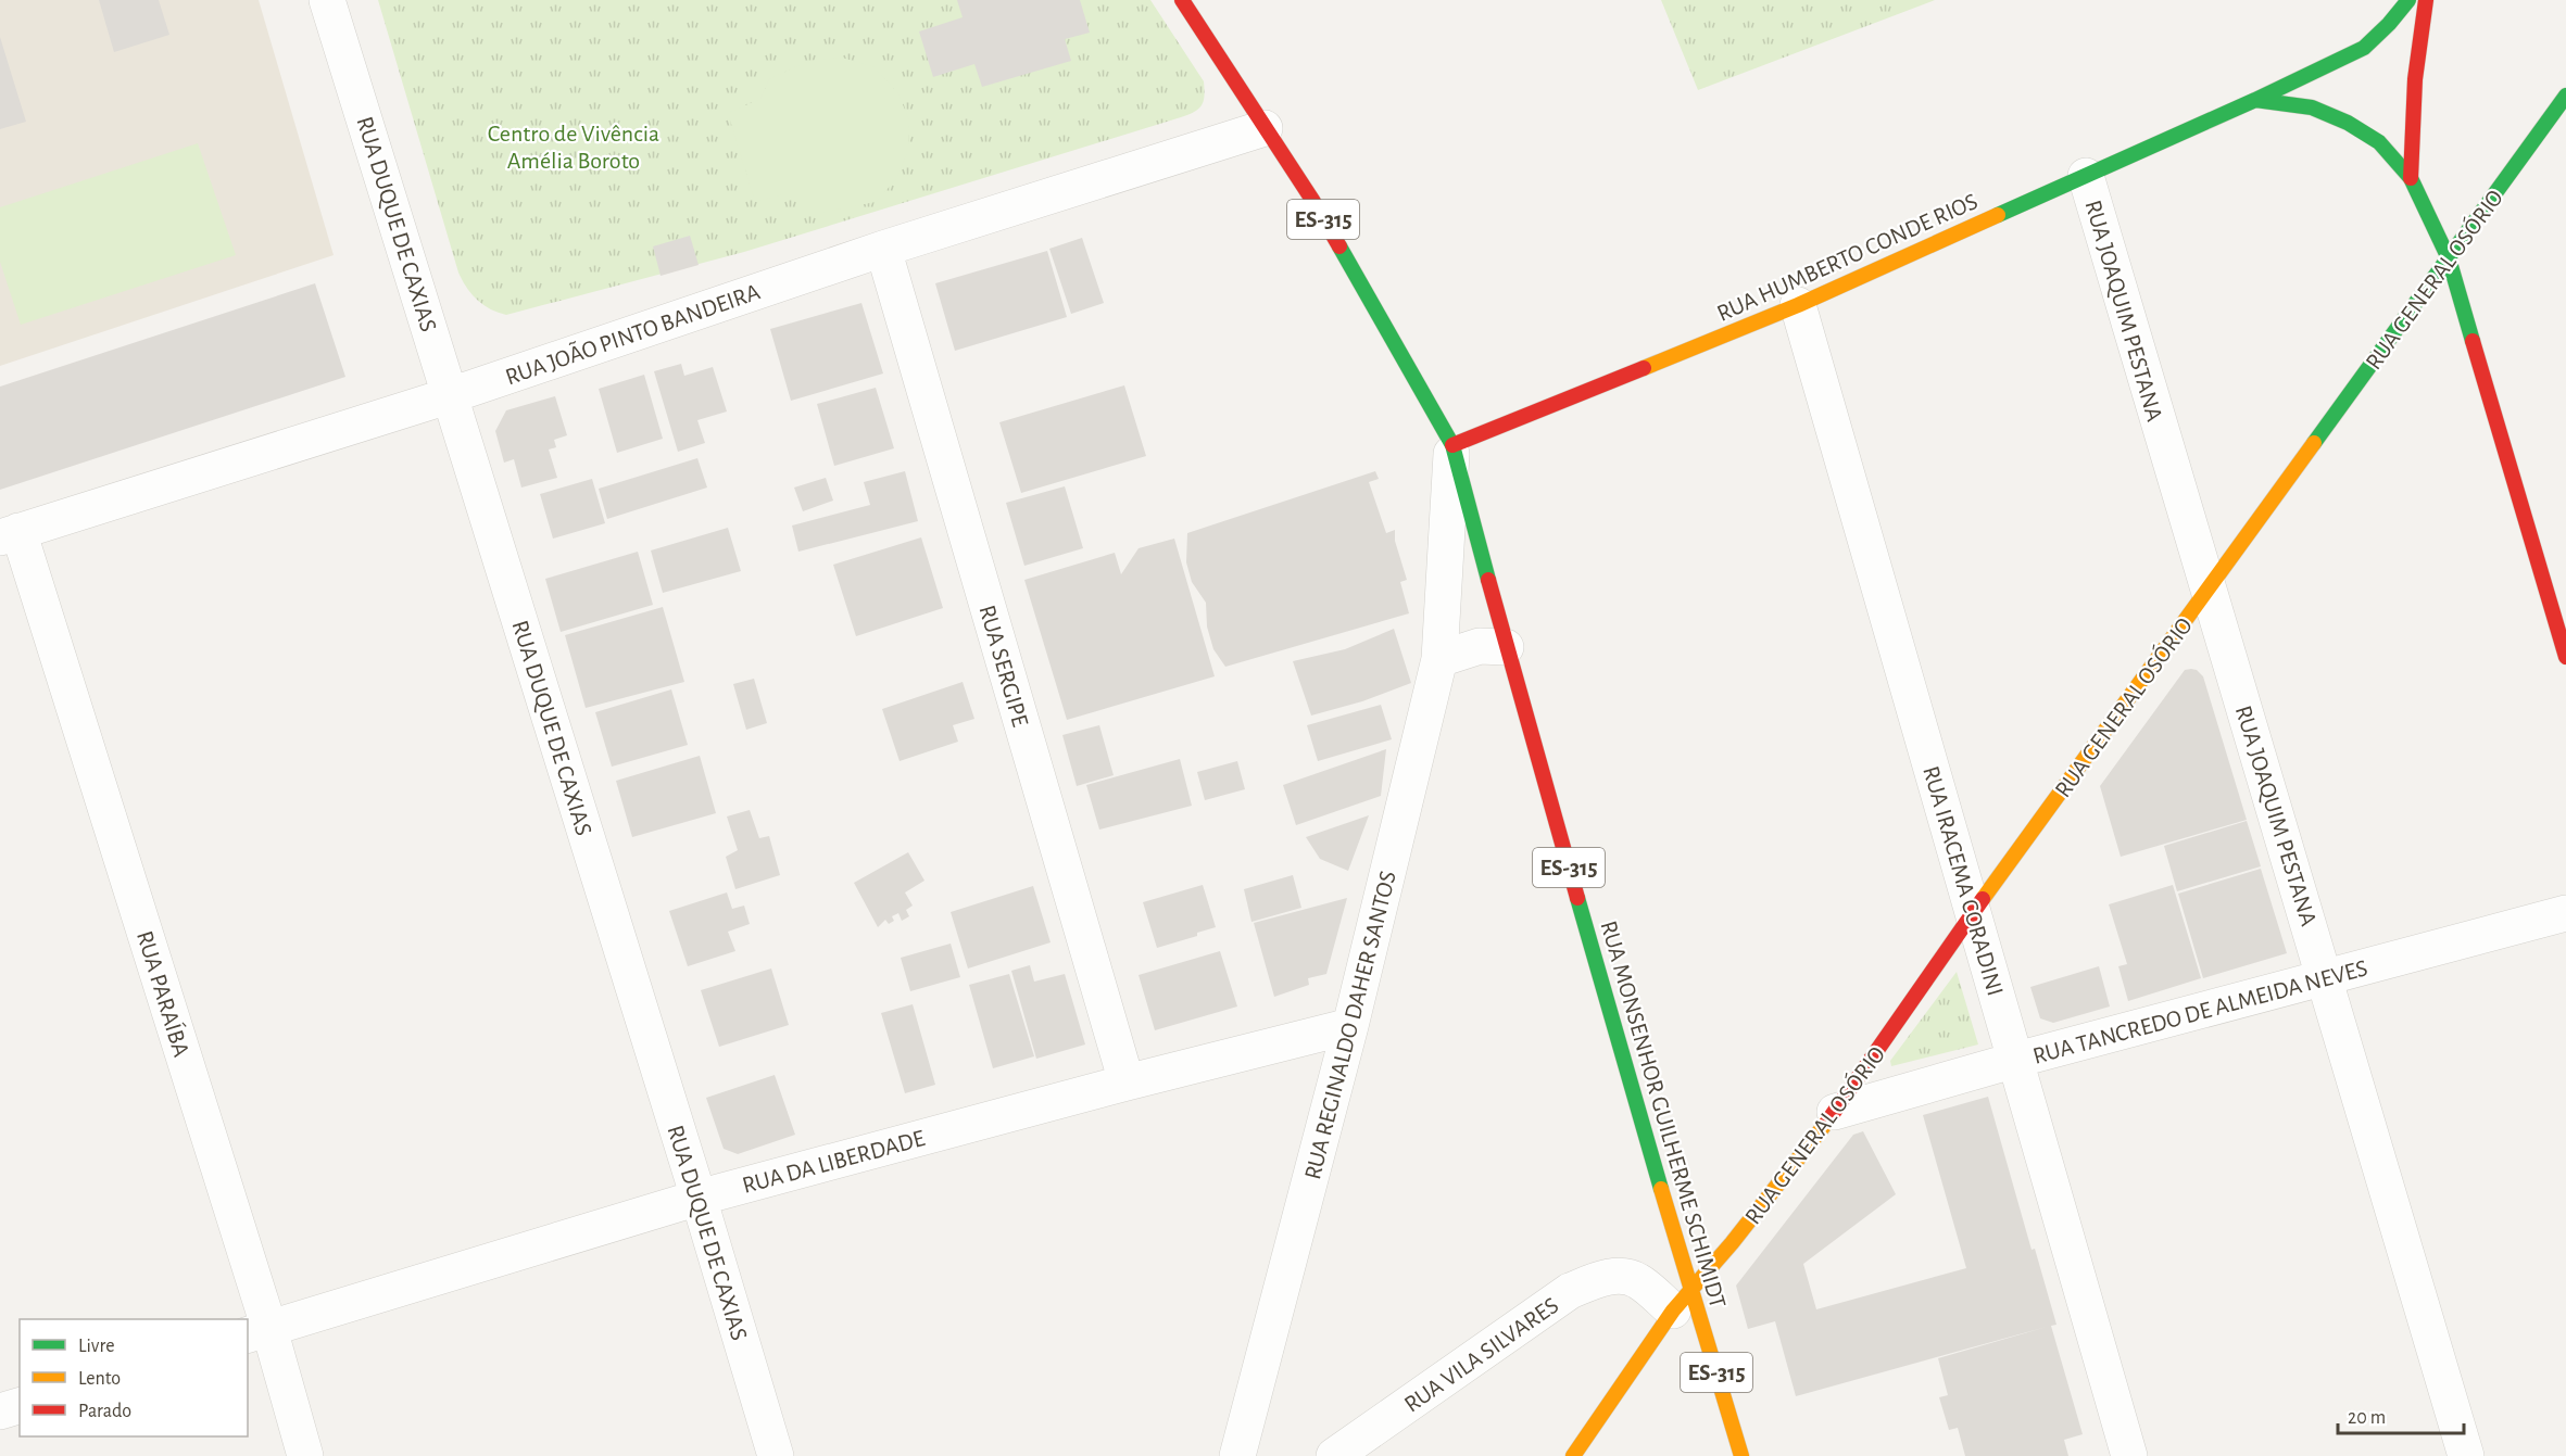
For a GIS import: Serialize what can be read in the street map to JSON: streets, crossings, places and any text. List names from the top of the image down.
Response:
{
  "streets": {
    "main road": [
      "ES-315",
      "RUA HUMBERTO CONDE RIOS",
      "RUA GENERAL OSÓRIO",
      "RUA MONSENHOR GUILHERME SCHIMIDT"
    ],
    "street": [
      "RUA DUQUE DE CAXIAS",
      "RUA JOAQUIM PESTANA",
      "RUA JOÃO PINTO BANDEIRA",
      "RUA SERGIPE",
      "RUA IRACEMA CORADINI",
      "RUA PARAÍBA",
      "RUA TANCREDO DE ALMEIDA NEVES",
      "RUA REGINALDO DAHER SANTOS",
      "RUA DA LIBERDADE",
      "RUA VILA SILVARES"
    ]
  },
  "crossings": [
    ["ES-315", "RUA HUMBERTO CONDE RIOS"],
    ["ES-315", "RUA JOÃO PINTO BANDEIRA"],
    ["ES-315", "RUA REGINALDO DAHER SANTOS"],
    ["ES-315", "RUA MONSENHOR GUILHERME SCHIMIDT"],
    ["RUA DUQUE DE CAXIAS", "RUA JOÃO PINTO BANDEIRA"],
    ["RUA DUQUE DE CAXIAS", "RUA DA LIBERDADE"],
    ["RUA HUMBERTO CONDE RIOS", "RUA JOAQUIM PESTANA"],
    ["RUA HUMBERTO CONDE RIOS", "RUA IRACEMA CORADINI"],
    ["RUA HUMBERTO CONDE RIOS", "RUA REGINALDO DAHER SANTOS"],
    ["RUA HUMBERTO CONDE RIOS", "RUA MONSENHOR GUILHERME SCHIMIDT"],
    ["RUA GENERAL OSÓRIO", "RUA JOAQUIM PESTANA"],
    ["RUA GENERAL OSÓRIO", "RUA IRACEMA CORADINI"],
    ["RUA GENERAL OSÓRIO", "RUA TANCREDO DE ALMEIDA NEVES"],
    ["RUA GENERAL OSÓRIO", "RUA MONSENHOR GUILHERME SCHIMIDT"],
    ["RUA GENERAL OSÓRIO", "RUA VILA SILVARES"],
    ["RUA JOAQUIM PESTANA", "RUA TANCREDO DE ALMEIDA NEVES"],
    ["RUA JOÃO PINTO BANDEIRA", "RUA SERGIPE"],
    ["RUA JOÃO PINTO BANDEIRA", "RUA PARAÍBA"],
    ["RUA SERGIPE", "RUA DA LIBERDADE"],
    ["RUA IRACEMA CORADINI", "RUA TANCREDO DE ALMEIDA NEVES"],
    ["RUA PARAÍBA", "RUA DA LIBERDADE"],
    ["RUA REGINALDO DAHER SANTOS", "RUA MONSENHOR GUILHERME SCHIMIDT"],
    ["RUA REGINALDO DAHER SANTOS", "RUA DA LIBERDADE"],
    ["RUA MONSENHOR GUILHERME SCHIMIDT", "RUA VILA SILVARES"]
  ],
  "parks": ["Centro de Vivência Amélia Boroto"],
  "legend": ["Livre", "Lento", "Parado"],
  "scale_bar": "20 m"
}
